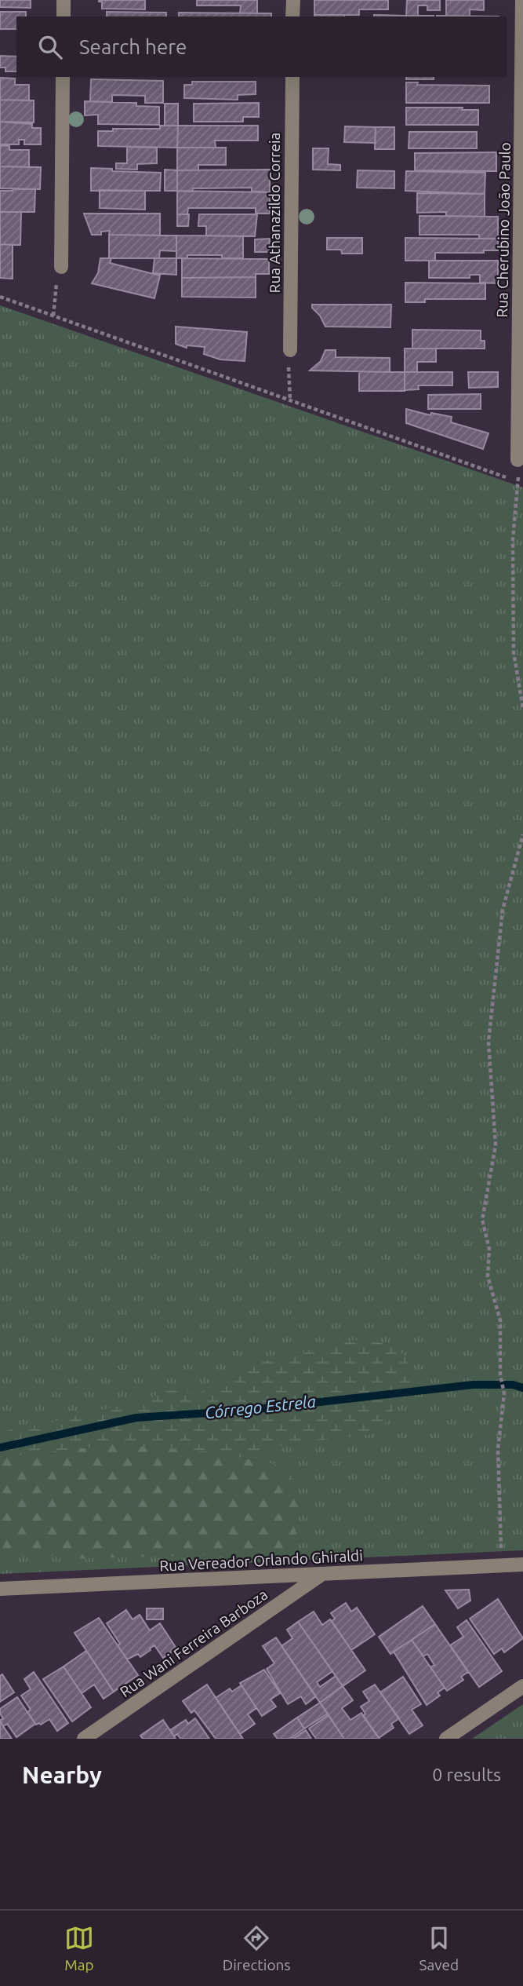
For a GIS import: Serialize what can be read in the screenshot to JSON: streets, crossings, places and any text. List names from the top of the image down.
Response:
{
  "streets": {
    "street": [
      "Rua Athanazildo Correia",
      "Rua Cherubino João Paulo",
      "Rua Vereador Orlando Ghiraldi",
      "Rua Wani Ferreira Barboza"
    ]
  },
  "crossings": [
    ["Rua Vereador Orlando Ghiraldi", "Rua Wani Ferreira Barboza"]
  ],
  "water": ["Córrego Estrela"],
  "page": {
    "search": "Search here",
    "heading": ["Nearby", "0 results"],
    "nav": ["Map", "Directions", "Saved"]
  }
}
